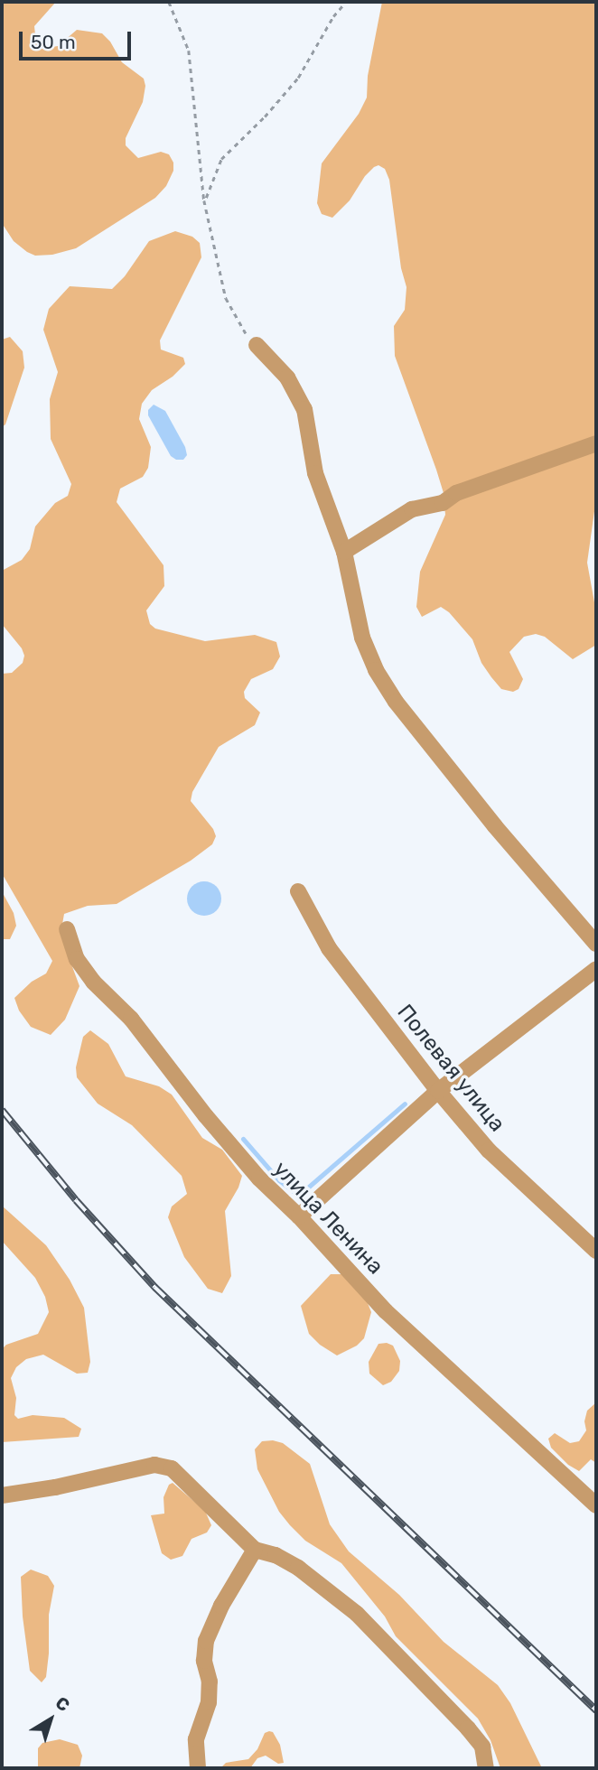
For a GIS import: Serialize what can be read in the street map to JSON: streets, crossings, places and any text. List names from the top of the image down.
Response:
{
  "streets": {
    "street": ["Полевая улица", "улица Ленина"]
  },
  "scale_bar": "50 m",
  "north": "top right"
}
